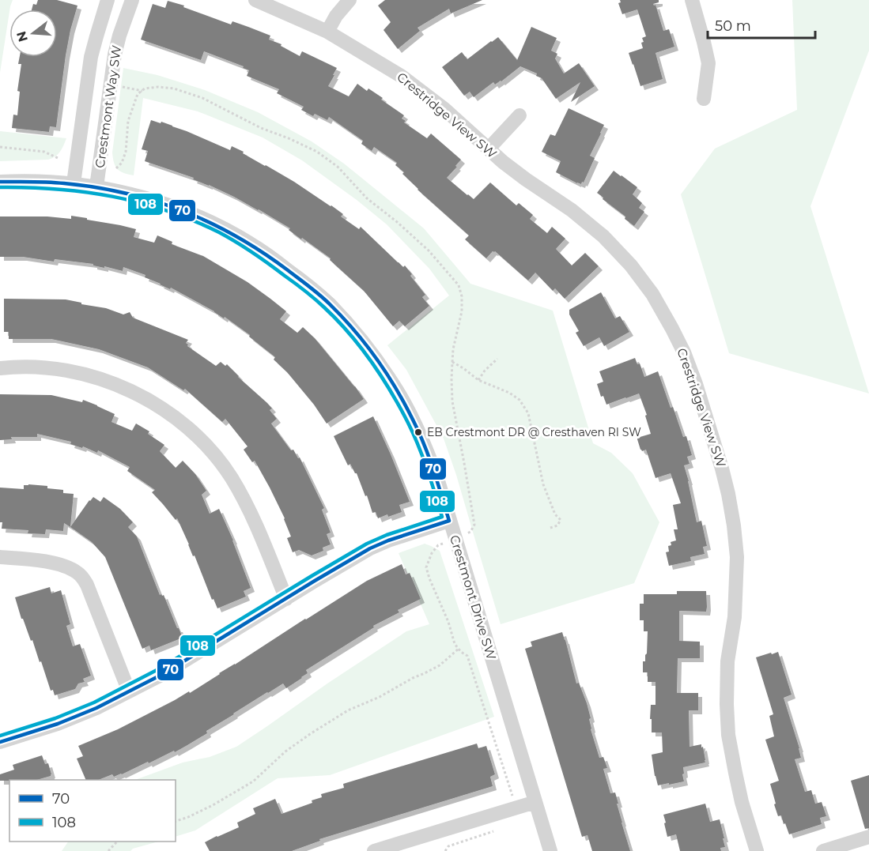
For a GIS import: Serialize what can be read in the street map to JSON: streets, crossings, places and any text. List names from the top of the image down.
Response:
{
  "streets": {
    "street": ["Crestmont Way SW", "Crestridge View SW", "Crestmont Drive SW"]
  },
  "crossings": [
    ["Crestmont Way SW", "Crestmont Drive SW"]
  ],
  "places": ["EB Crestmont DR @ Cresthaven RI SW"],
  "lines": ["transit line 70", "transit line 108"],
  "legend": ["70", "108"],
  "scale_bar": "50 m",
  "north": "left"
}
